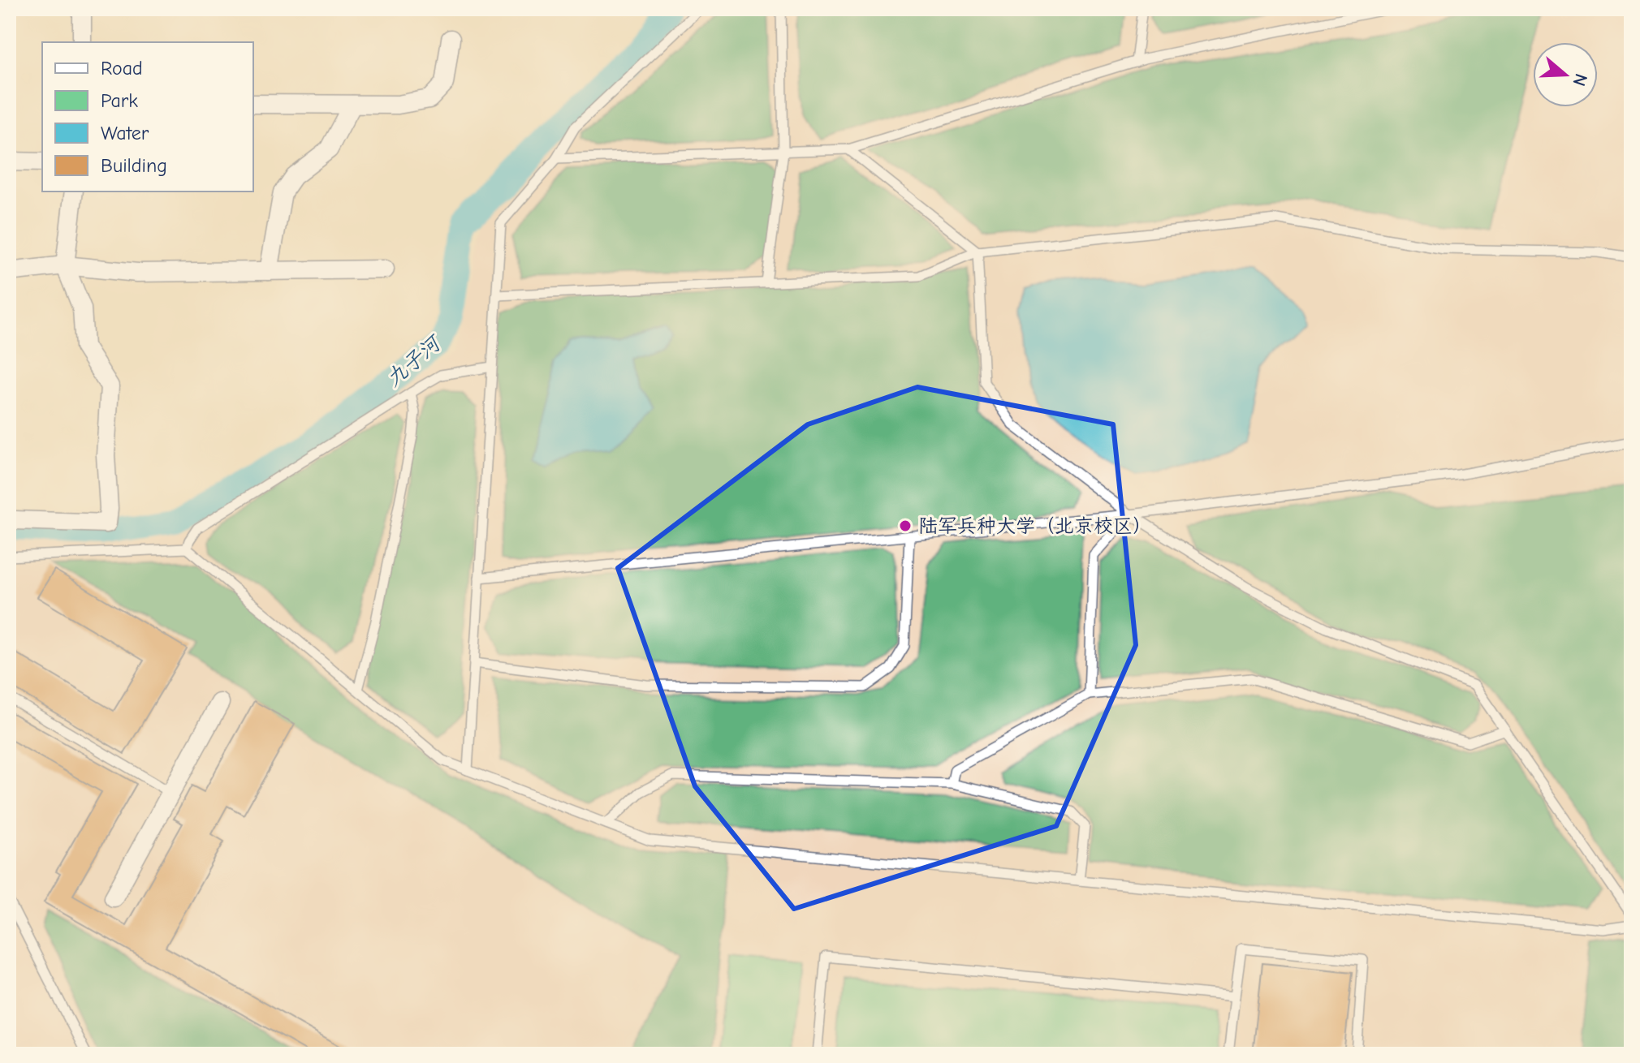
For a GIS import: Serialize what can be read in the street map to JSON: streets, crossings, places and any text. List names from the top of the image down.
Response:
{
  "water": ["九子河"],
  "places": ["陆军兵种大学（北京校区）"],
  "legend": [
    "Road",
    "Park",
    "Water",
    "Building"
  ],
  "north": "right"
}
